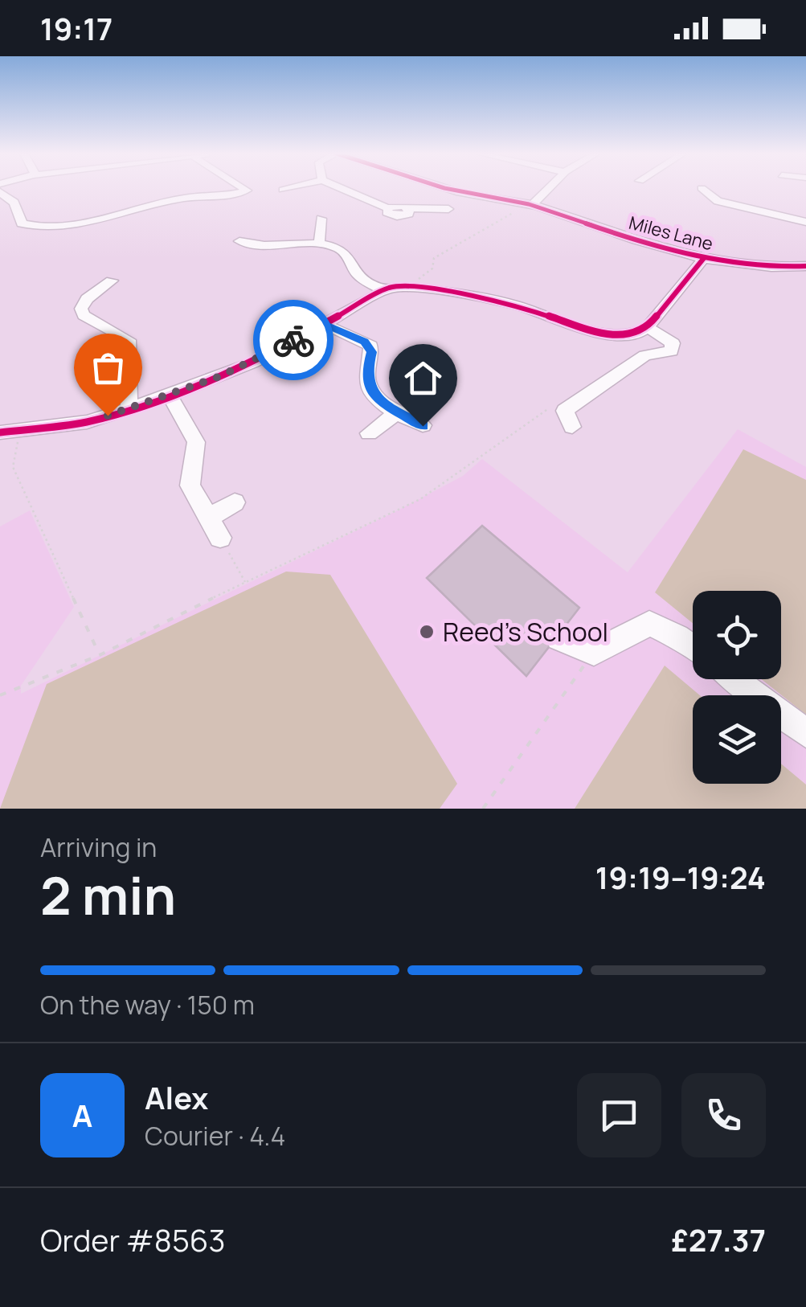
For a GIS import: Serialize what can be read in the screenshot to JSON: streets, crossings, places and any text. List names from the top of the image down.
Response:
{
  "streets": {
    "street": ["Miles Lane"]
  },
  "places": ["Reed's School"],
  "page": {
    "status": "19:17",
    "heading": ["2 min", "Arriving in", "19:19–19:24"],
    "panel": [
      "Alex",
      "Courier · 4.4",
      "Order #8563",
      "£27.37"
    ],
    "bar": "On the way · 150 m",
    "round": "A"
  }
}
